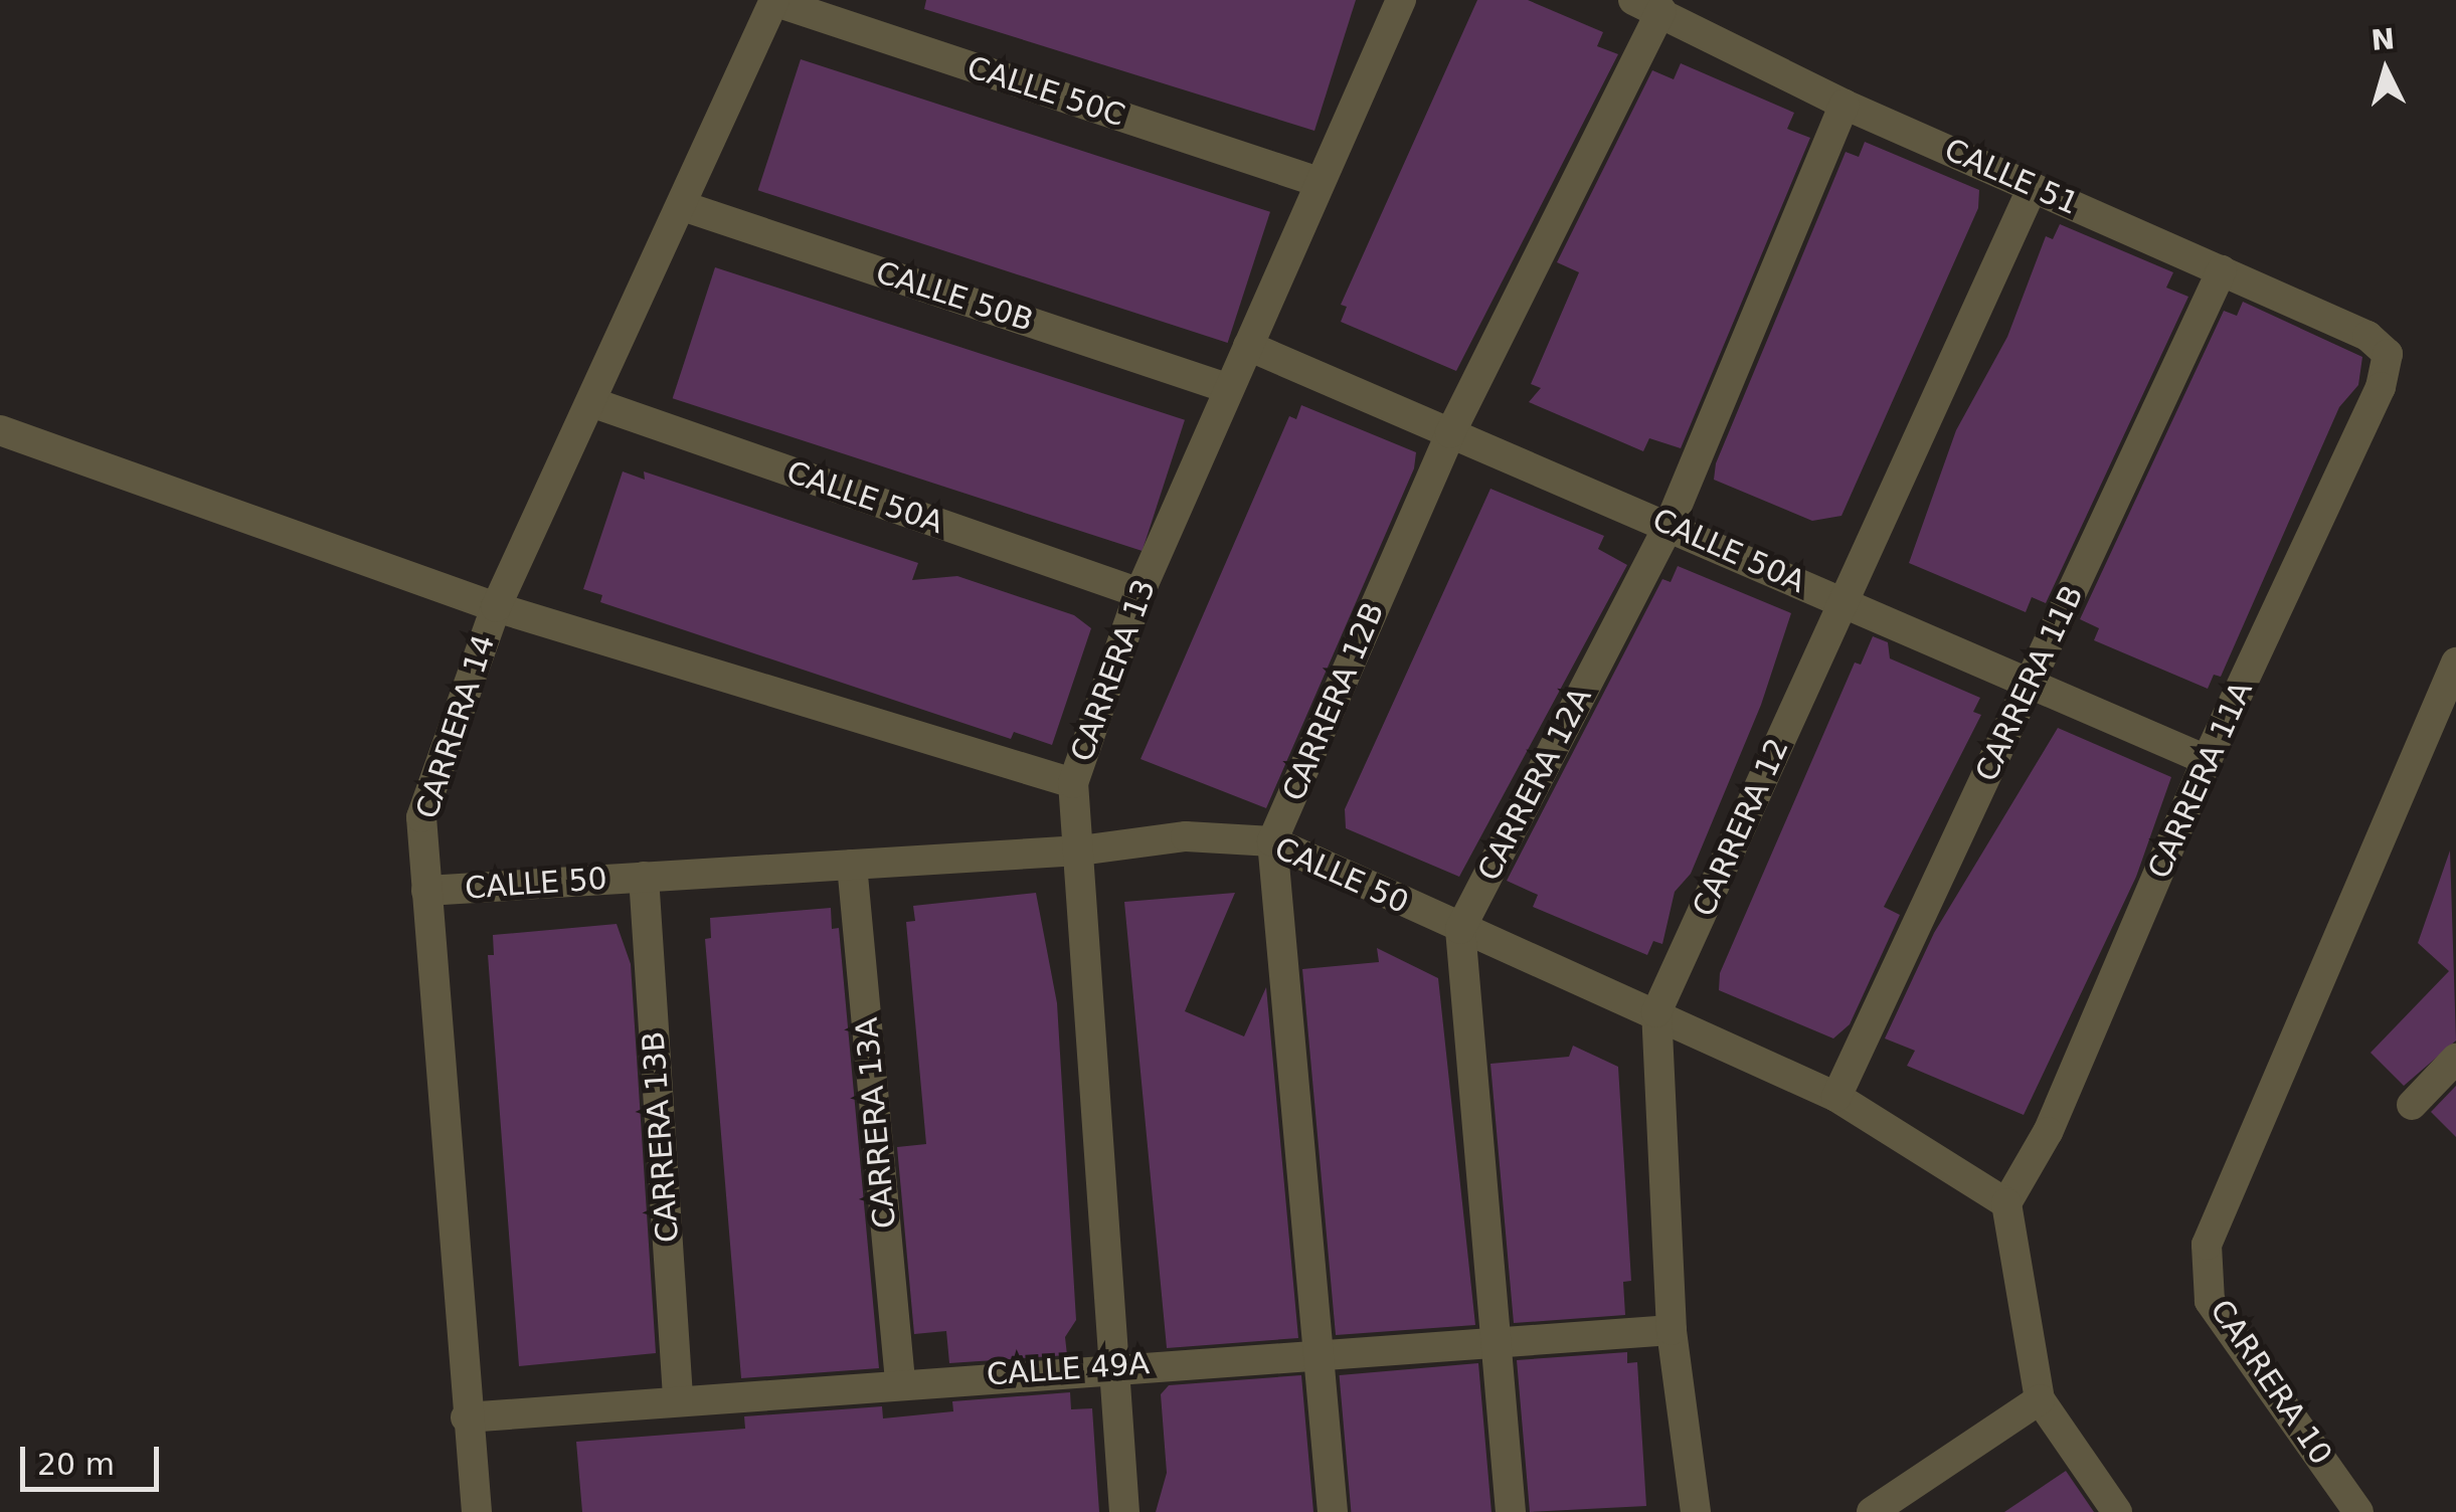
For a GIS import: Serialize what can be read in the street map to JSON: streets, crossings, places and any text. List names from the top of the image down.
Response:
{
  "streets": {
    "street": [
      "CALLE 50C",
      "CALLE 51",
      "CALLE 50B",
      "CALLE 50A",
      "CARRERA 13",
      "CARRERA 11B",
      "CARRERA 12B",
      "CARRERA 14",
      "CARRERA 11A",
      "CARRERA 12A",
      "CARRERA 12",
      "CALLE 50",
      "CARRERA 13A",
      "CARRERA 13B",
      "CALLE 49A",
      "CARRERA 10"
    ]
  },
  "crossings": [
    ["CALLE 50C", "CARRERA 13"],
    ["CALLE 50C", "CARRERA 14"],
    ["CALLE 51", "CARRERA 11B"],
    ["CALLE 51", "CARRERA 12B"],
    ["CALLE 51", "CARRERA 11A"],
    ["CALLE 51", "CARRERA 12A"],
    ["CALLE 51", "CARRERA 12"],
    ["CALLE 50B", "CARRERA 13"],
    ["CALLE 50B", "CARRERA 14"],
    ["CALLE 50A", "CARRERA 13"],
    ["CALLE 50A", "CARRERA 11B"],
    ["CALLE 50A", "CARRERA 12B"],
    ["CALLE 50A", "CARRERA 14"],
    ["CALLE 50A", "CARRERA 11A"],
    ["CALLE 50A", "CARRERA 12A"],
    ["CALLE 50A", "CARRERA 12"],
    ["CARRERA 13", "CALLE 50"],
    ["CARRERA 13", "CALLE 49A"],
    ["CARRERA 11B", "CALLE 50"],
    ["CARRERA 12B", "CALLE 50"],
    ["CARRERA 12B", "CALLE 49A"],
    ["CARRERA 14", "CALLE 50"],
    ["CARRERA 14", "CALLE 49A"],
    ["CARRERA 11A", "CALLE 50"],
    ["CARRERA 12A", "CALLE 50"],
    ["CARRERA 12", "CALLE 50"],
    ["CARRERA 12", "CALLE 49A"],
    ["CALLE 50", "CARRERA 13A"],
    ["CALLE 50", "CARRERA 13B"],
    ["CARRERA 13A", "CALLE 49A"],
    ["CARRERA 13B", "CALLE 49A"]
  ],
  "scale_bar": "20 m",
  "north": "top"
}
